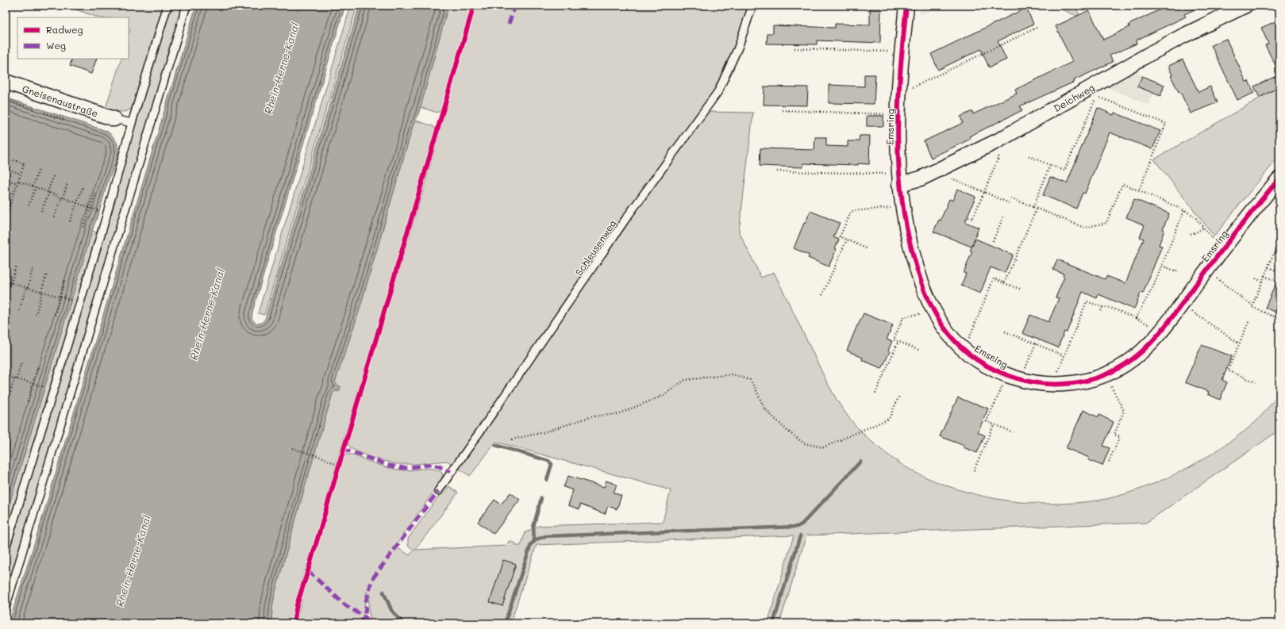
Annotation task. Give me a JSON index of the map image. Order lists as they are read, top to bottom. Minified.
{"streets":{"street":["Deichweg","Gneisenaustraße","Emsring"],"lane":["Schleusenweg"]},"crossings":[["Deichweg","Emsring"]],"water":["Rhein-Herne-Kanal"],"legend":["Radweg","Weg"]}
